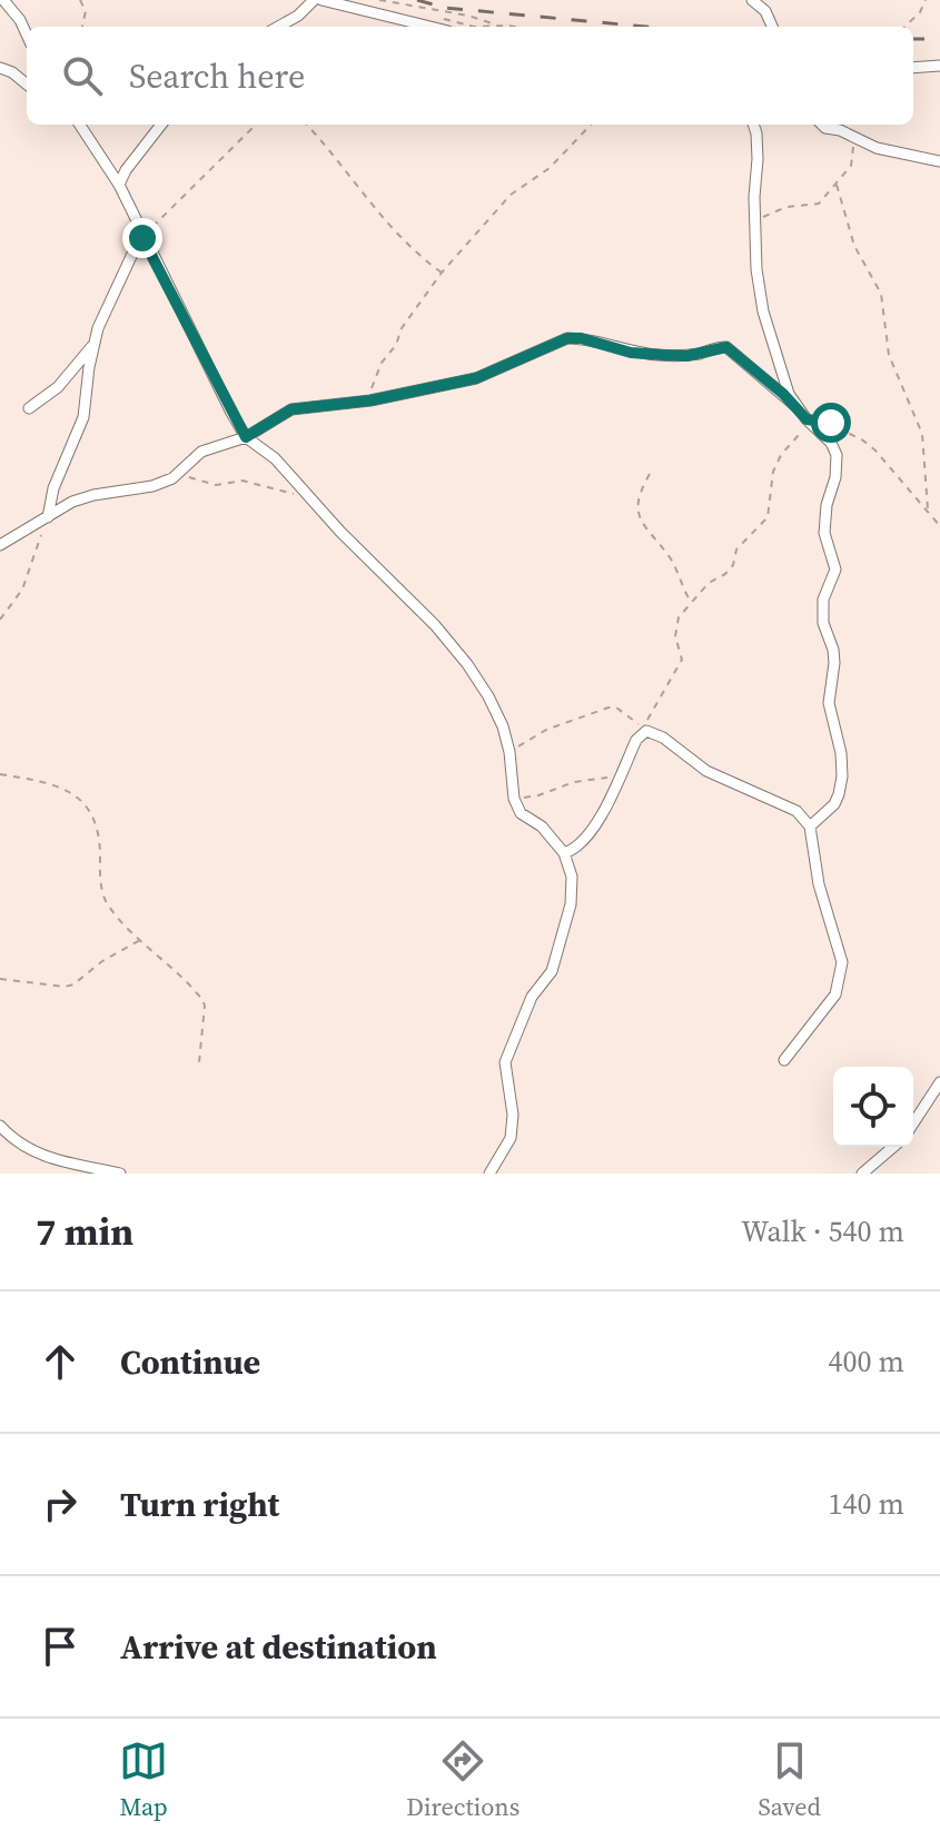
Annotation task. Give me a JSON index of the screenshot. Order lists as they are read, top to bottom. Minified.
{"page":{"search":"Search here","heading":["7 min","Walk · 540 m"],"list":[["Continue","400 m"],["Turn right","140 m"],"Arrive at destination"],"nav":["Map","Directions","Saved"]}}
